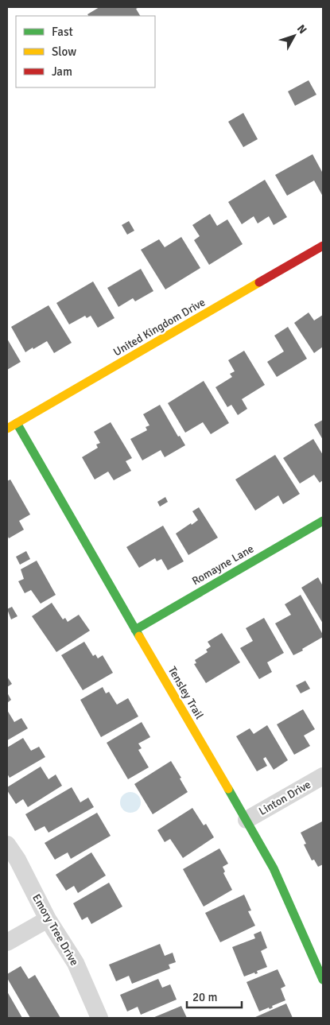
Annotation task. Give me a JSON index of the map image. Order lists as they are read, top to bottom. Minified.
{"streets":{"street":["United Kingdom Drive","Romayne Lane","Tensley Trail","Linton Drive","Emory Tree Drive"]},"crossings":[["United Kingdom Drive","Tensley Trail"],["Romayne Lane","Tensley Trail"],["Tensley Trail","Linton Drive"]],"legend":["Fast","Slow","Jam"],"scale_bar":"20 m","north":"top right"}
